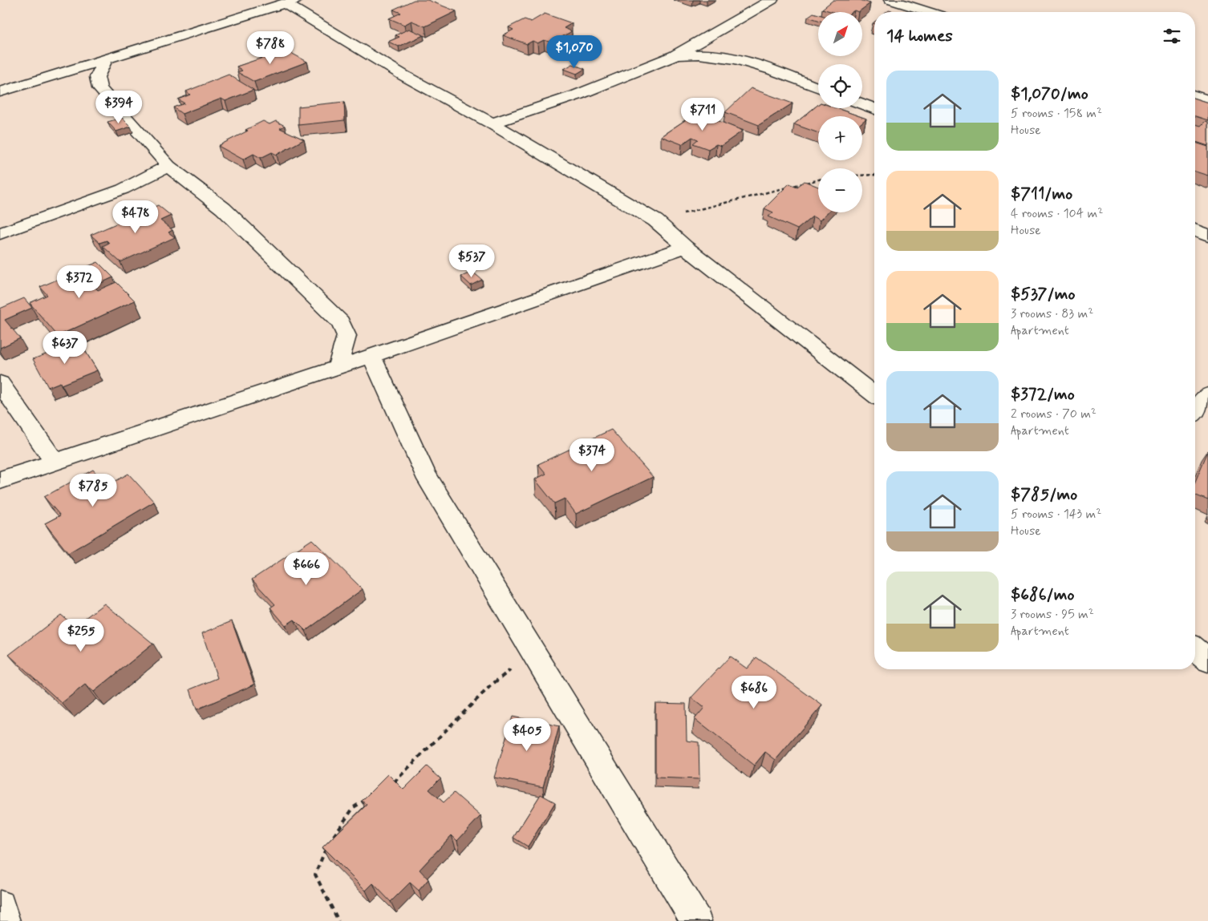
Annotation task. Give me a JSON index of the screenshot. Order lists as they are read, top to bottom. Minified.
{"north":"top right","page":{"map_buttons":["+","−"],"heading":"14 homes","price":["$788","$1,070","$394","$711","$478","$537","$372","$637","$374","$785","$666","$255","$686","$405"],"list":[{"name":"$1,070/mo","note":"5 rooms · 158 m² · House"},{"name":"$711/mo","note":"4 rooms · 104 m² · House"},{"name":"$537/mo","note":"3 rooms · 83 m² · Apartment"},{"name":"$372/mo","note":"2 rooms · 70 m² · Apartment"},{"name":"$785/mo","note":"5 rooms · 143 m² · House"},{"name":"$686/mo","note":"3 rooms · 95 m² · Apartment"}]}}
